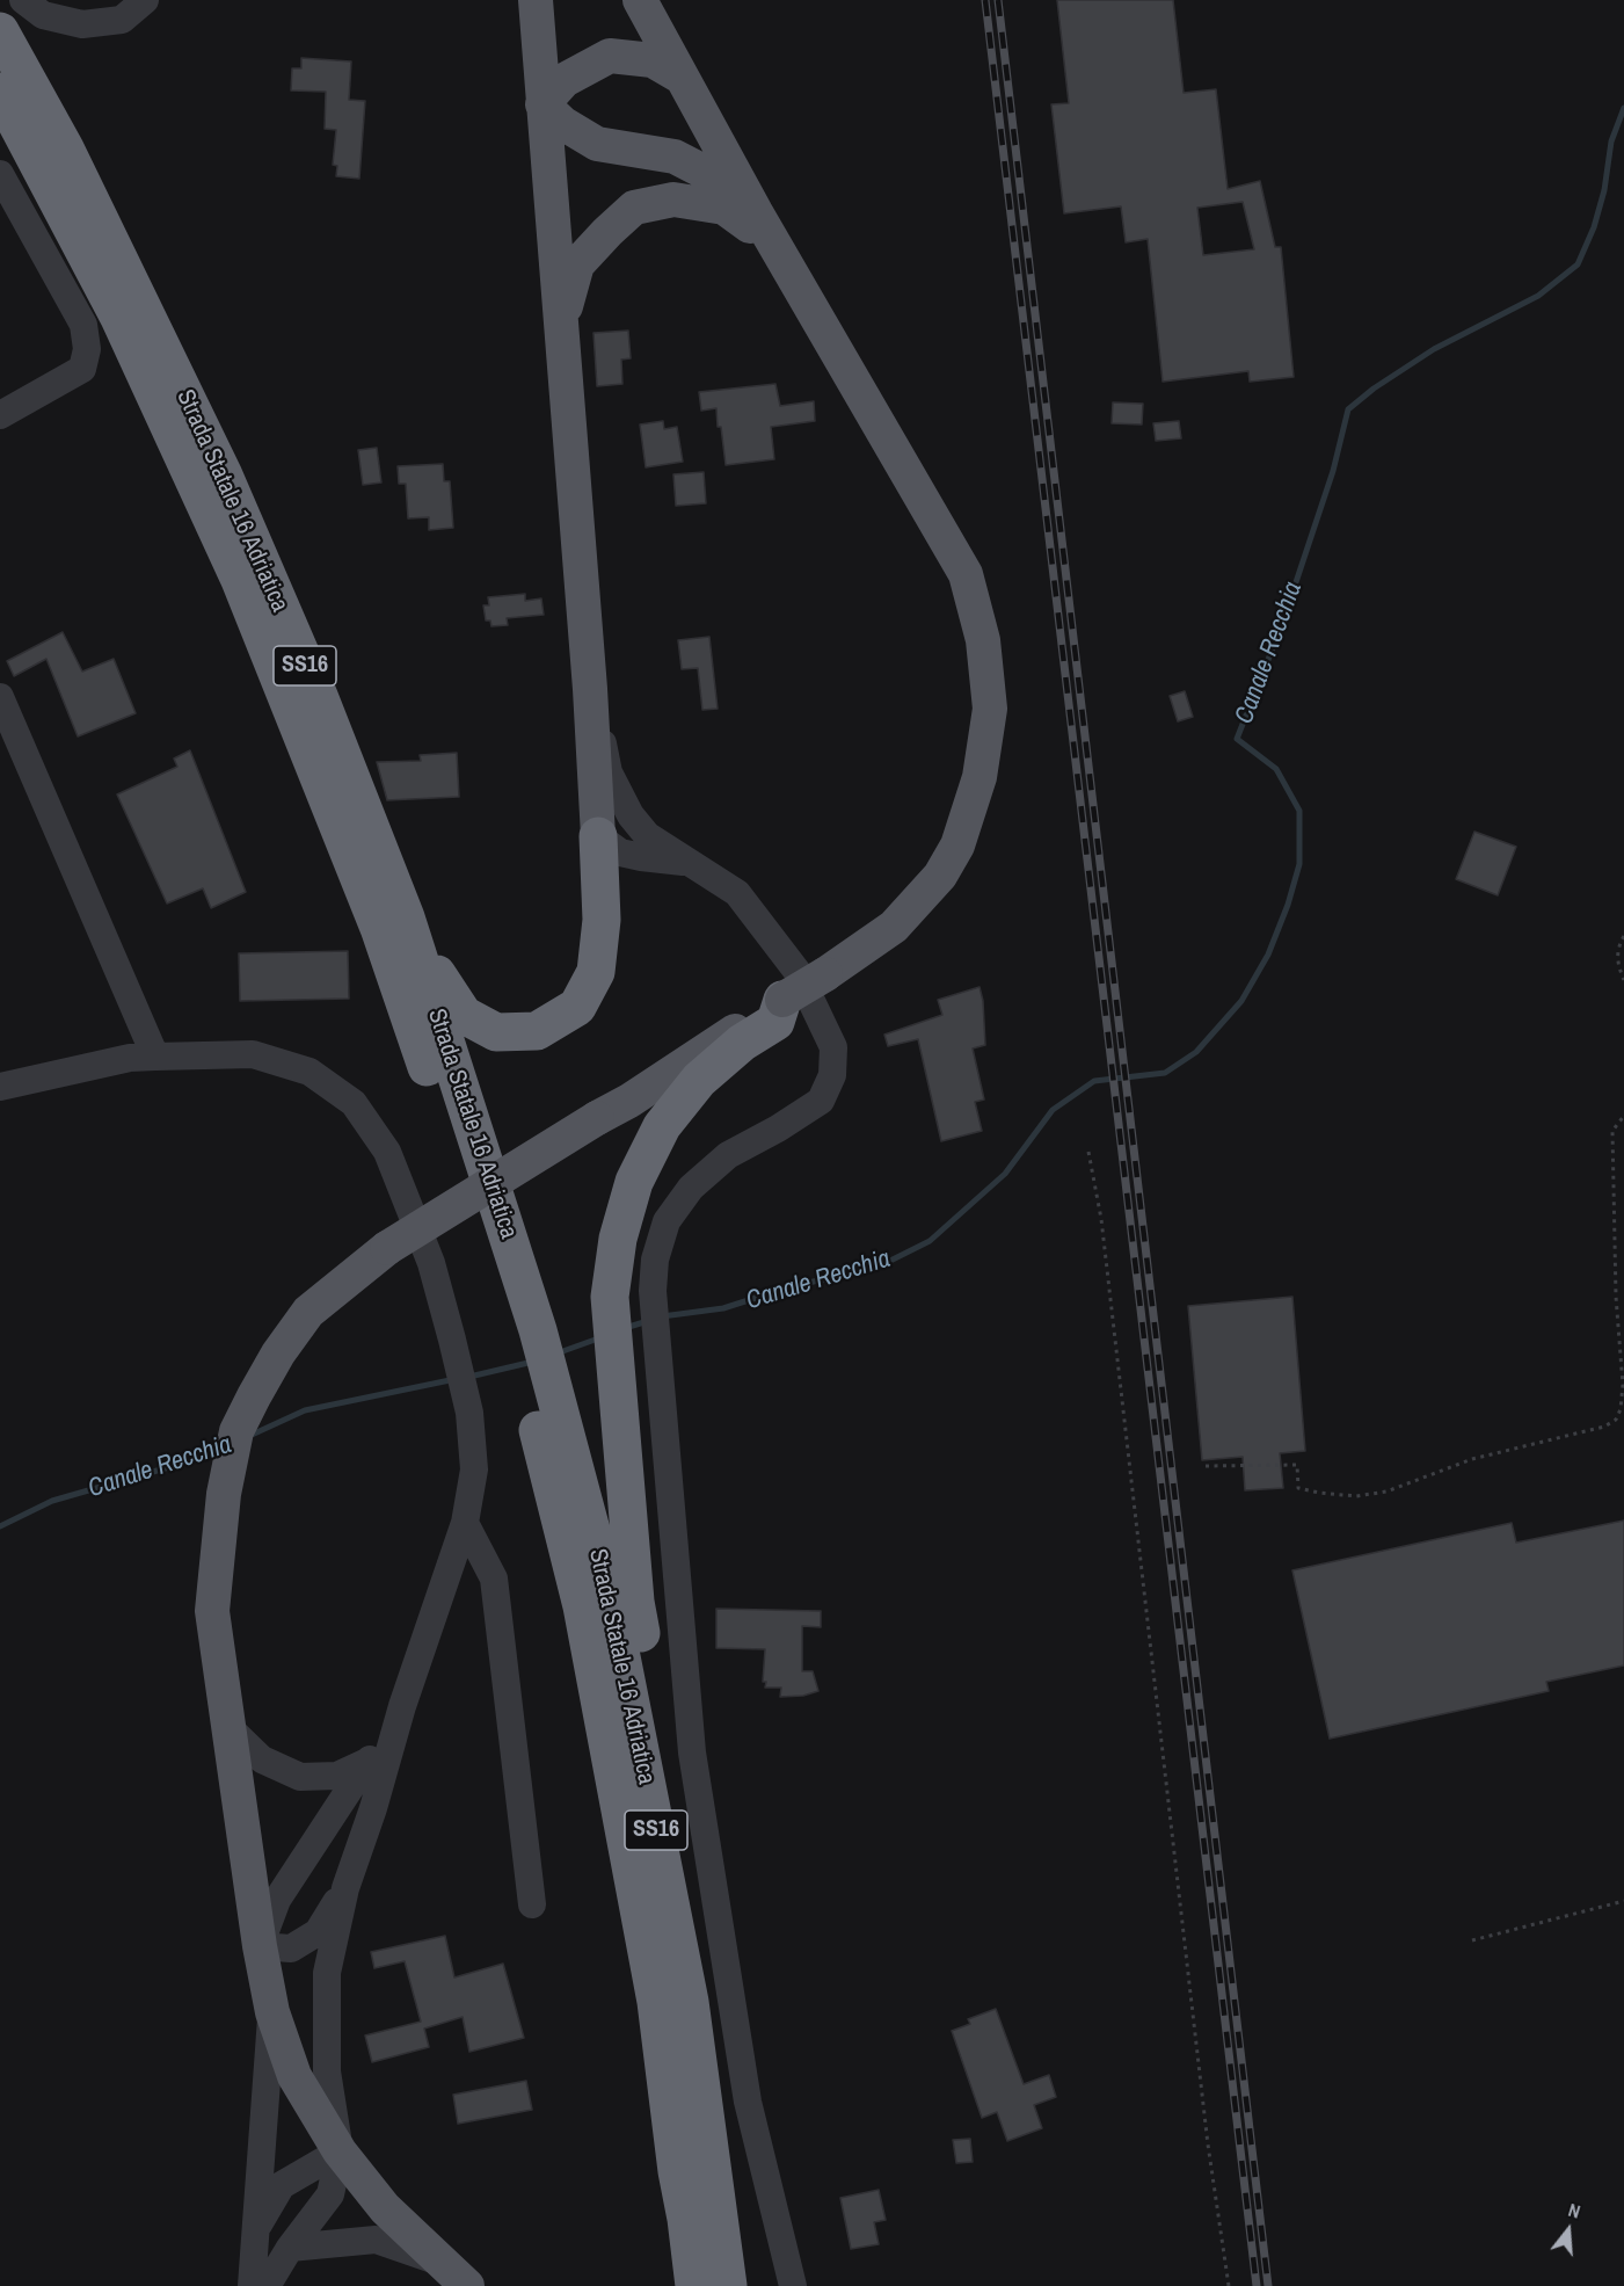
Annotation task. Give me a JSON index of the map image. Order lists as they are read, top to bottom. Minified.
{"streets":{"highway":["Strada Statale 16 Adriatica","SS16"]},"water":["Canale Recchia"],"north":"top"}
